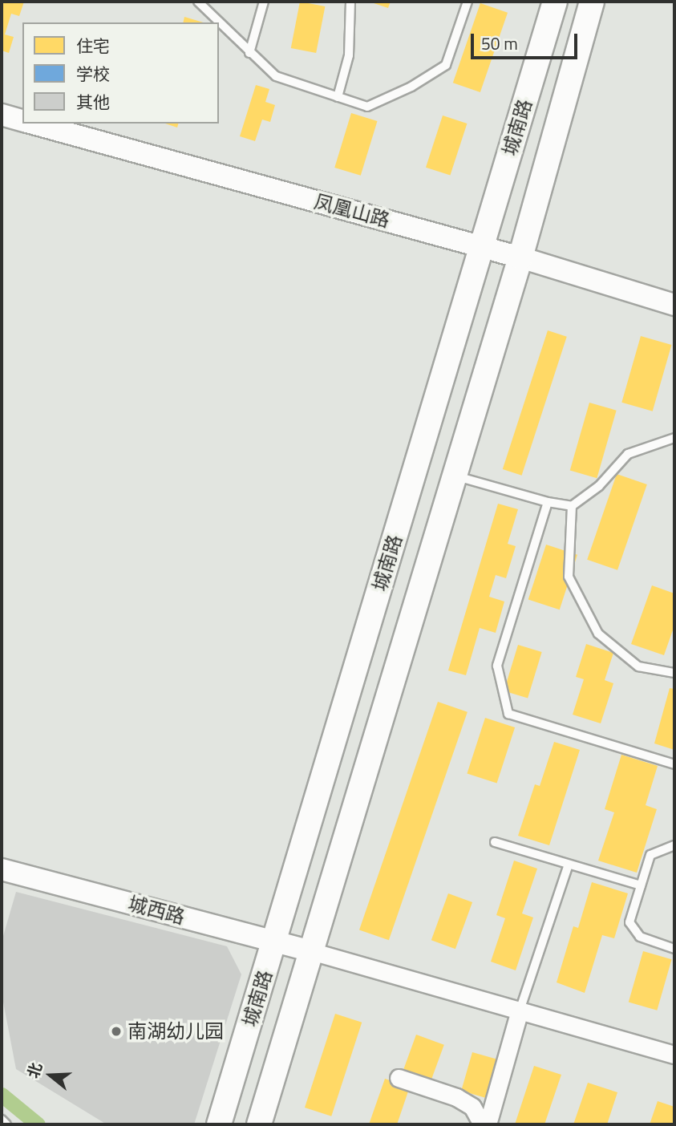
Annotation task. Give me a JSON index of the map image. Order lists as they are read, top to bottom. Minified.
{"streets":{"main road":["城南路"],"street":["凤凰山路","城西路"]},"crossings":[["城南路","凤凰山路"],["城南路","城西路"]],"places":["南湖幼儿园"],"legend":["住宅","学校","其他"],"scale_bar":"50 m","north":"left"}
